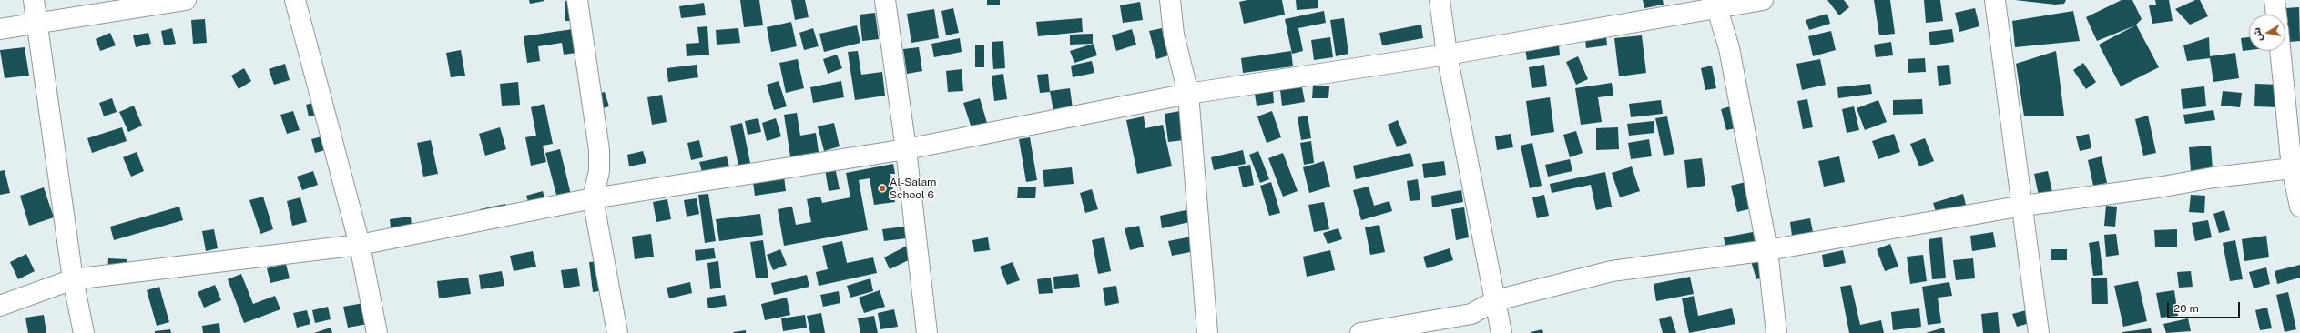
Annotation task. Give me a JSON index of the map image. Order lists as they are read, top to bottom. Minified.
{"places":["Al-Salam School 6"],"scale_bar":"20 m","north":"left"}
